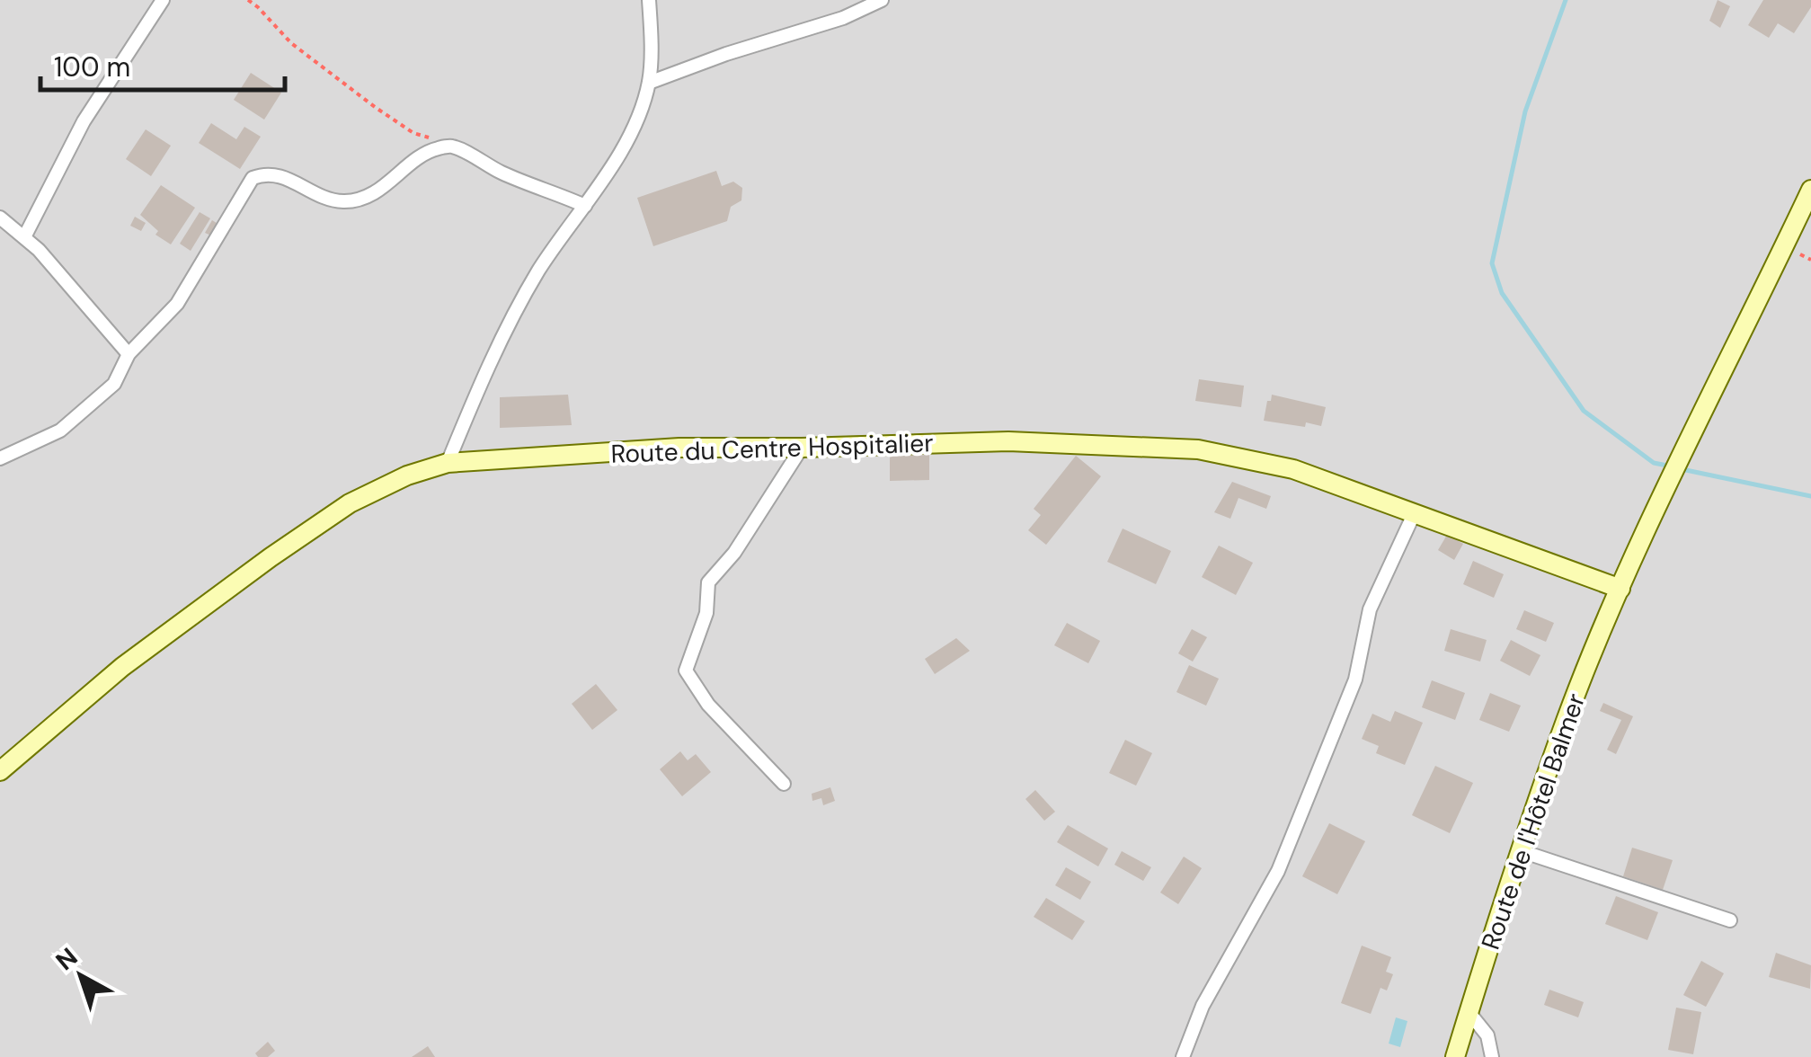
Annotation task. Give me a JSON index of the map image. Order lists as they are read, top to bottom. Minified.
{"streets":{"street":["Route du Centre Hospitalier","Route de l'Hôtel Balmer"]},"crossings":[["Route du Centre Hospitalier","Route de l'Hôtel Balmer"]],"scale_bar":"100 m","north":"top left"}
